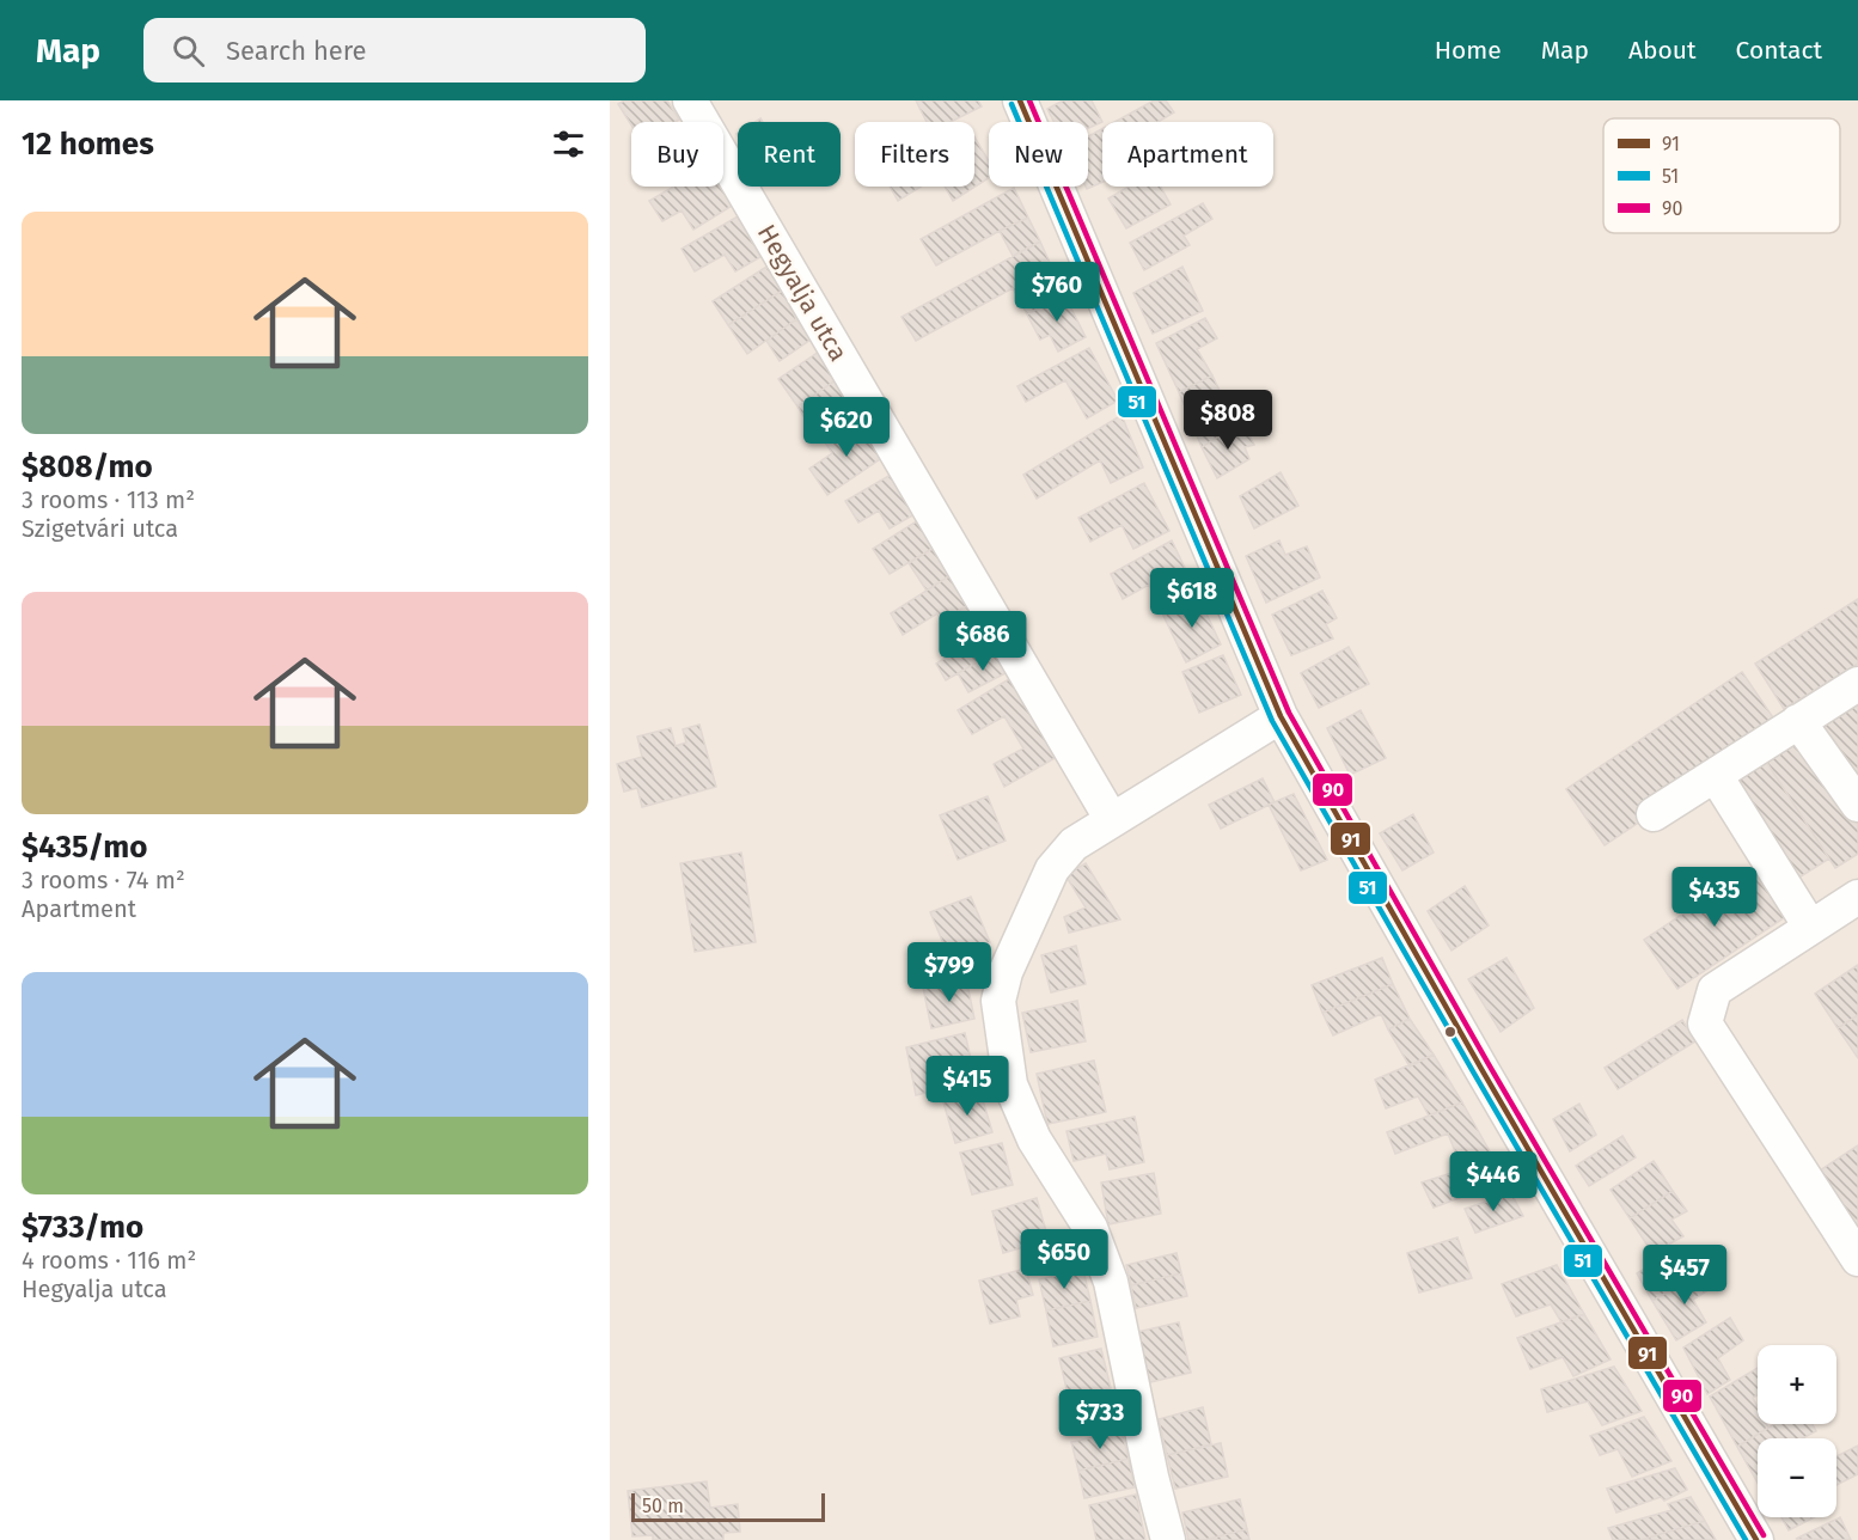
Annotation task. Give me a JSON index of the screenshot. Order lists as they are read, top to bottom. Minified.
{"streets":{"street":["Hegyalja utca"]},"lines":["transit line 91","transit line 90","transit line 51"],"legend":["91","51","90"],"scale_bar":"50 m","page":{"header":"Map","search":"Search here","nav":["Home","Map","About","Contact"],"heading":"12 homes","chip":["Buy","Rent","Filters","New","Apartment"],"list":[{"name":"$808/mo","note":"3 rooms · 113 m² · Szigetvári utca"},{"name":"$435/mo","note":"3 rooms · 74 m² · Apartment"},{"name":"$733/mo","note":"4 rooms · 116 m² · Hegyalja utca"}],"price":["$760","$808","$620","$618","$686","$435","$799","$415","$446","$650","$457","$733"],"map_buttons":["+","−"],"scale":"50 m"}}
